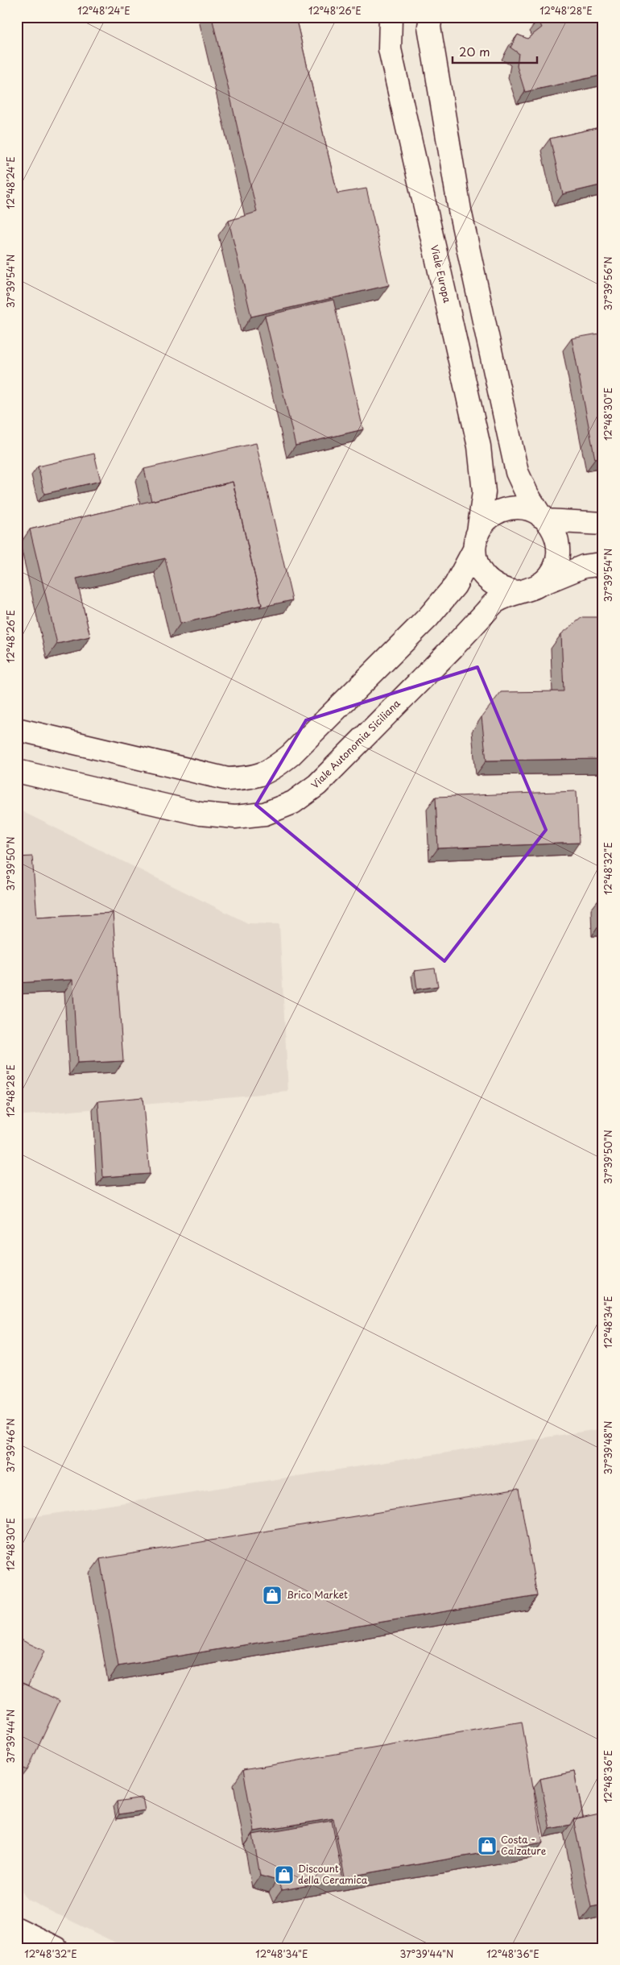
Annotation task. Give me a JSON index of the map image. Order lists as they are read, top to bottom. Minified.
{"streets":{"street":["Viale Europa","Viale Autonomia Siciliana"]},"crossings":[["Viale Europa","Viale Autonomia Siciliana"]],"places":{"shop":["Brico Market","Costa - Calzature","Discount della Ceramica"]},"scale_bar":"20 m","coordinates":["12°48'24\"E","12°48'26\"E","12°48'28\"E","37°39'54\"N","37°39'56\"N","12°48'30\"E","37°39'50\"N","12°48'32\"E","12°48'34\"E","37°39'46\"N","37°39'48\"N","37°39'44\"N","12°48'36\"E"]}
